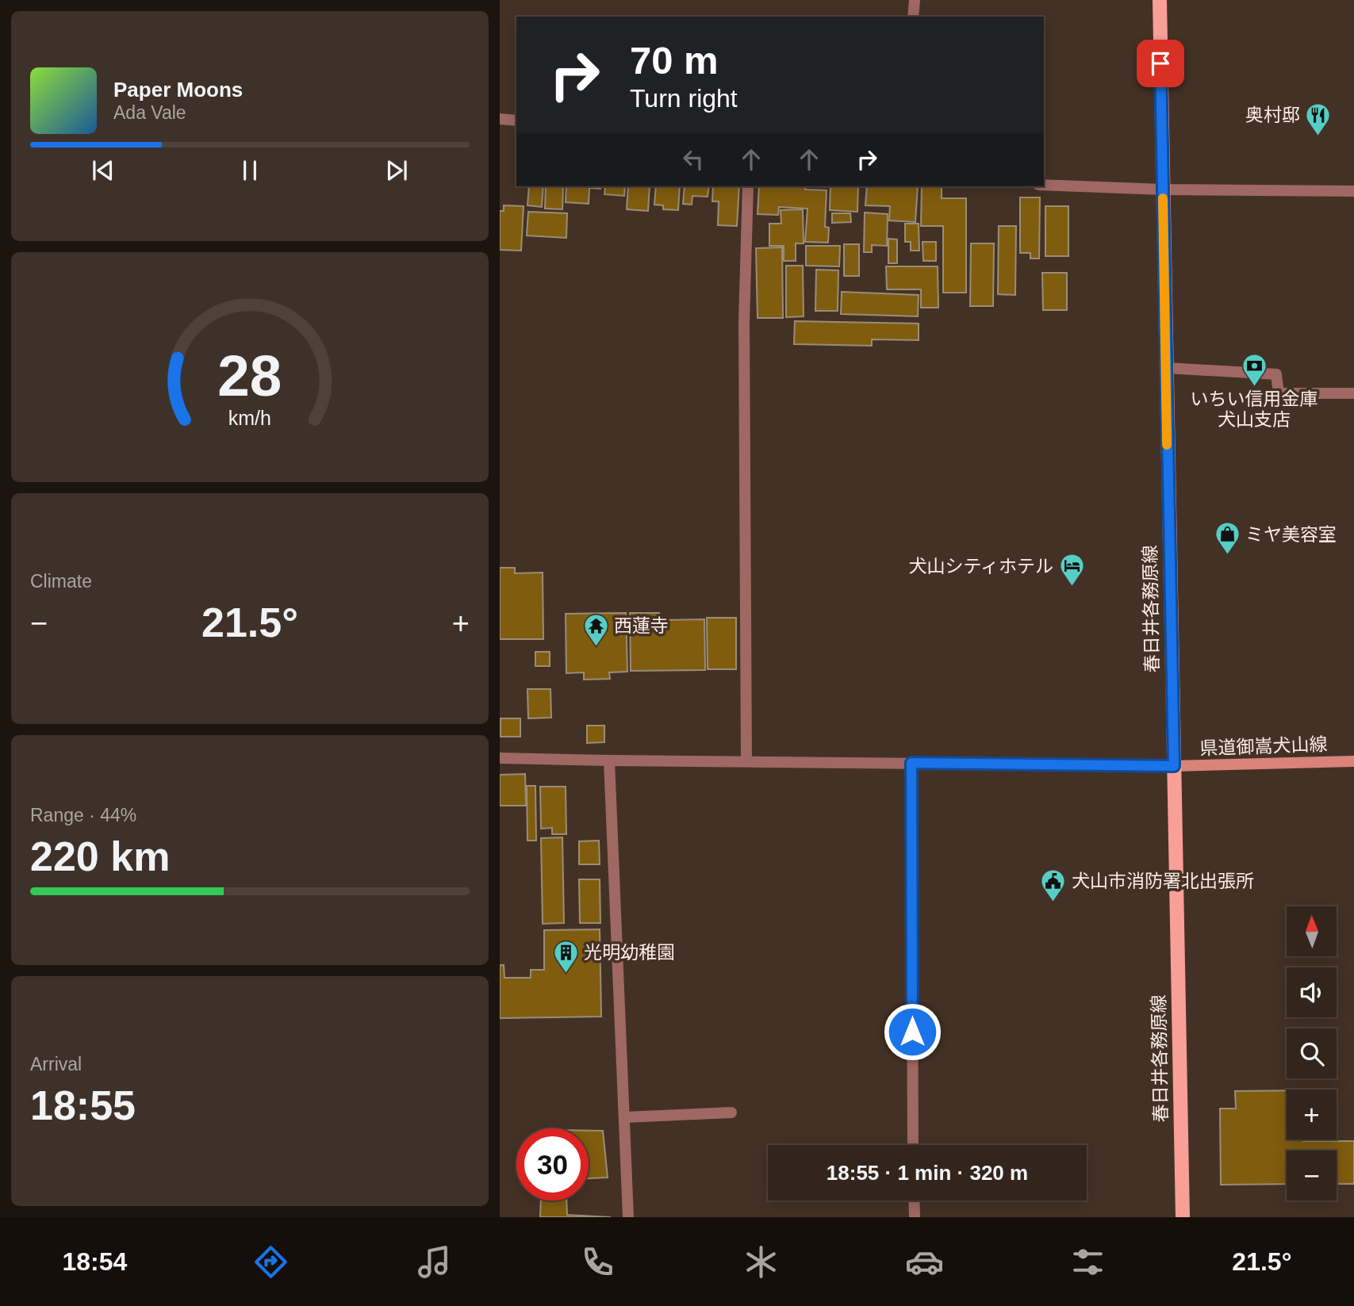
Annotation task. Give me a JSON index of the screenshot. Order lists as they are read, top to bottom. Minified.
{"streets":{"main road":["春日井各務原線","県道御嵩犬山線"]},"crossings":[["春日井各務原線","県道御嵩犬山線"]],"places":{"restaurant":["奥村邸"],"bank":["いちい信用金庫 犬山支店"],"shop":["ミヤ美容室"],"hotel":["犬山シティホテル"],"temple":["西蓮寺"],"public building":["犬山市消防署北出張所"],"building":["光明幼稚園"]},"north":"top","page":{"turn":["70 m","Turn right"],"song":["Paper Moons","Ada Vale"],"tile":["Climate",["Range · 44%","220 km"],["Arrival","18:55"]],"heat":["−","21.5°","+"],"map_buttons":["+","−"],"limit":"30","trip":"18:55 · 1 min · 320 m","tabs":["18:54","21.5°"],"gauge":["28","km/h"]}}
